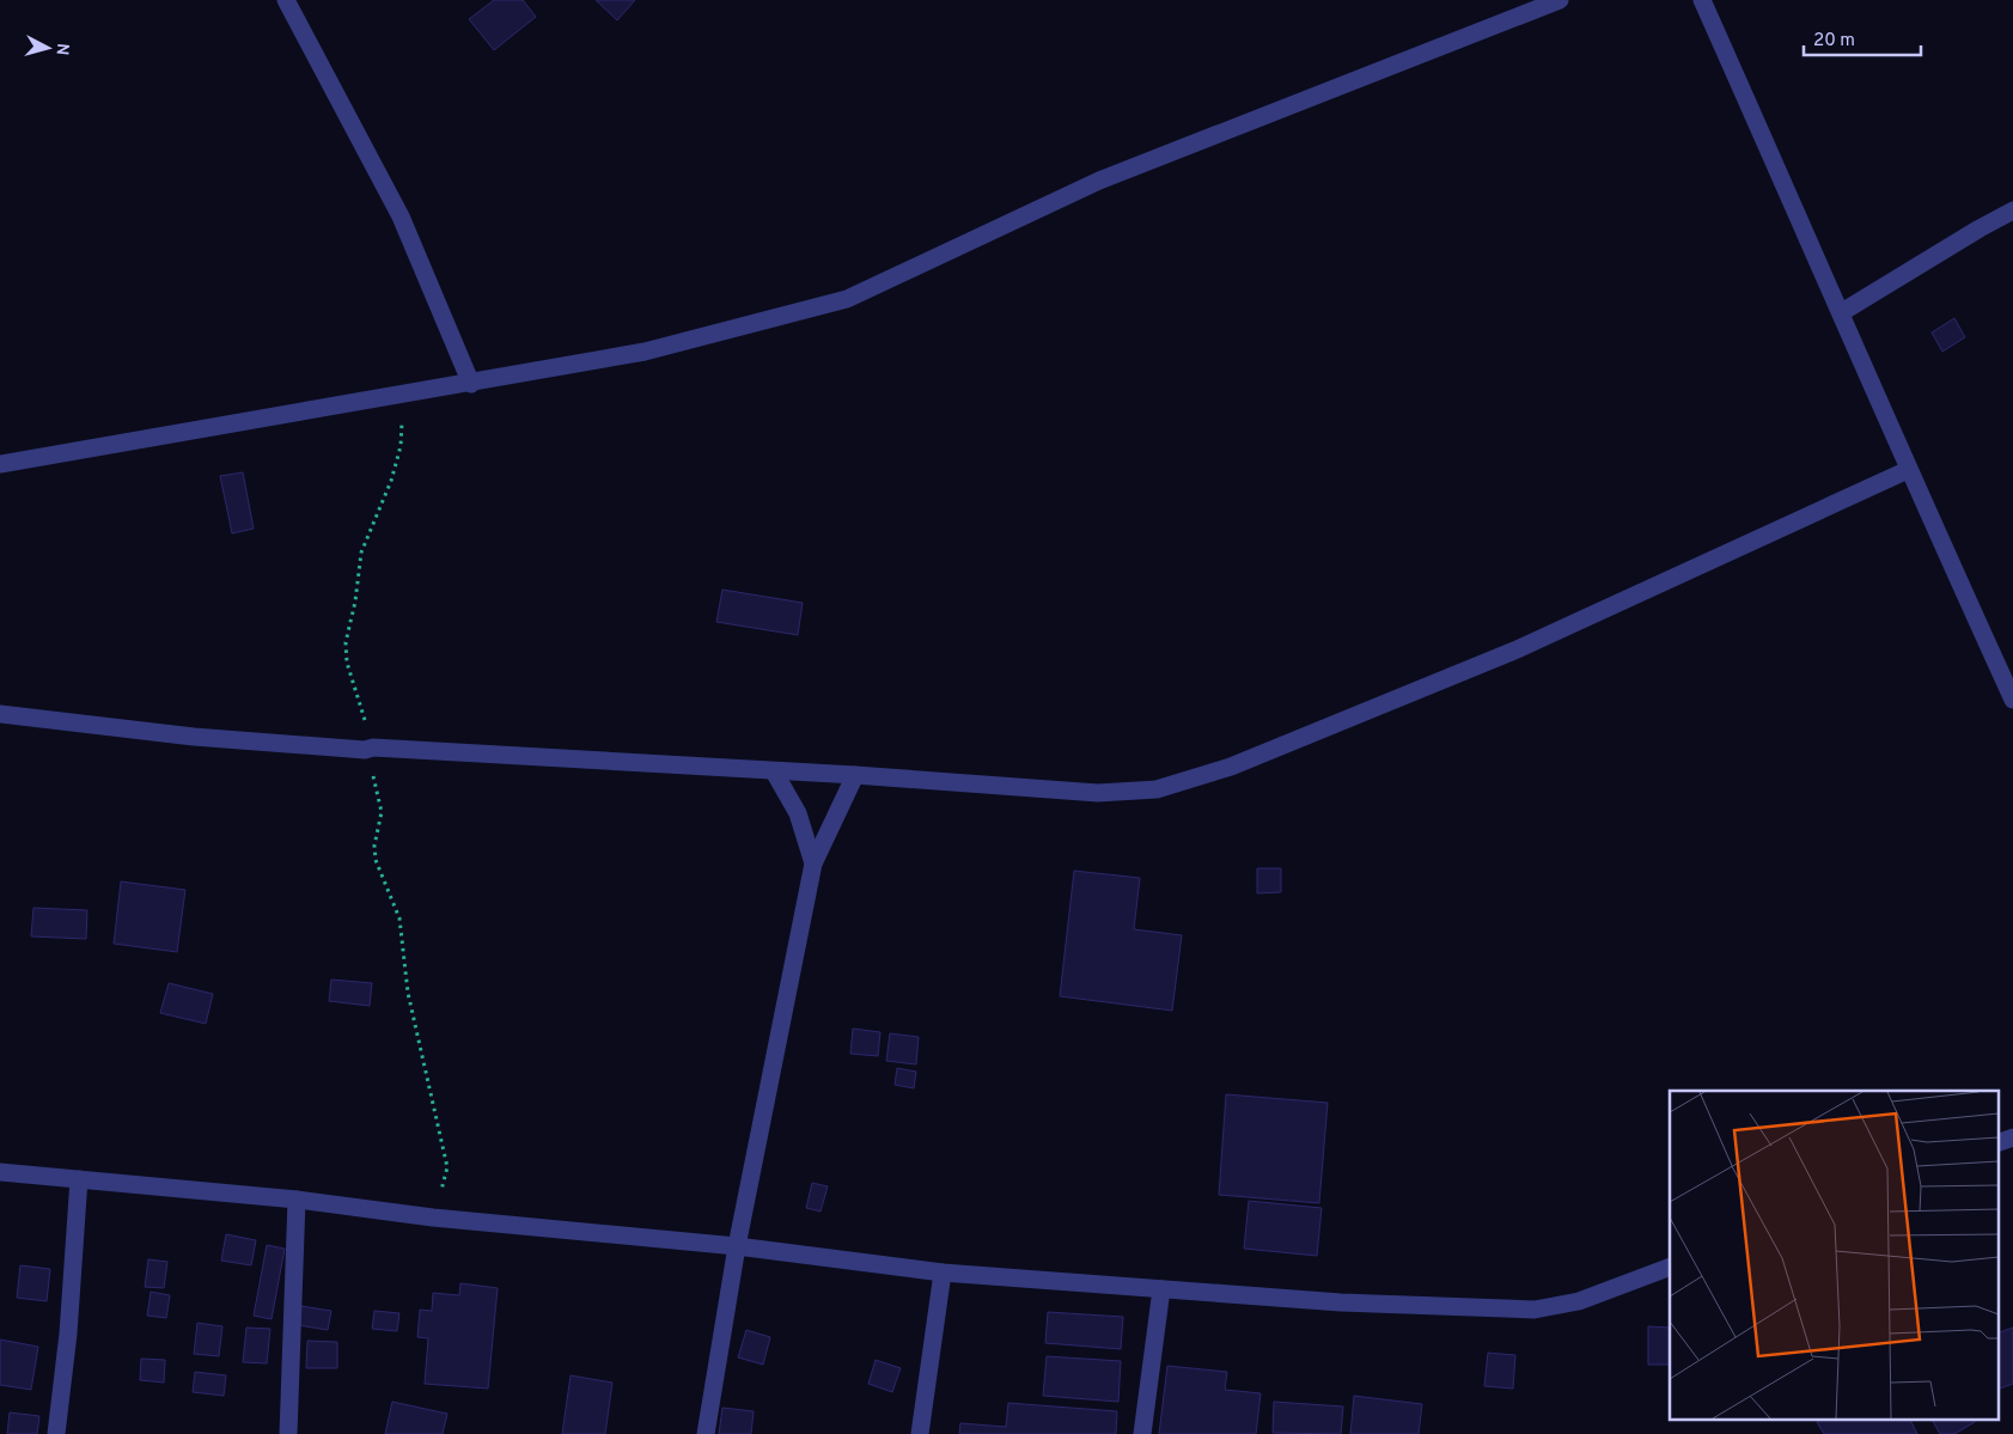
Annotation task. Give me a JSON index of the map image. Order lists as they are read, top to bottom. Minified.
{"scale_bar":"20 m","north":"right"}
